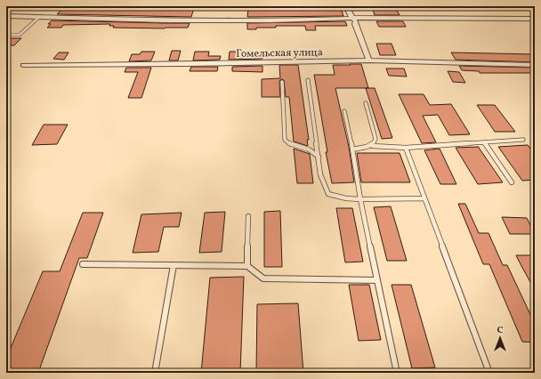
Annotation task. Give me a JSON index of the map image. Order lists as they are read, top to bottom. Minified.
{"streets":{"street":["Гомельская улица"]},"north":"top"}
